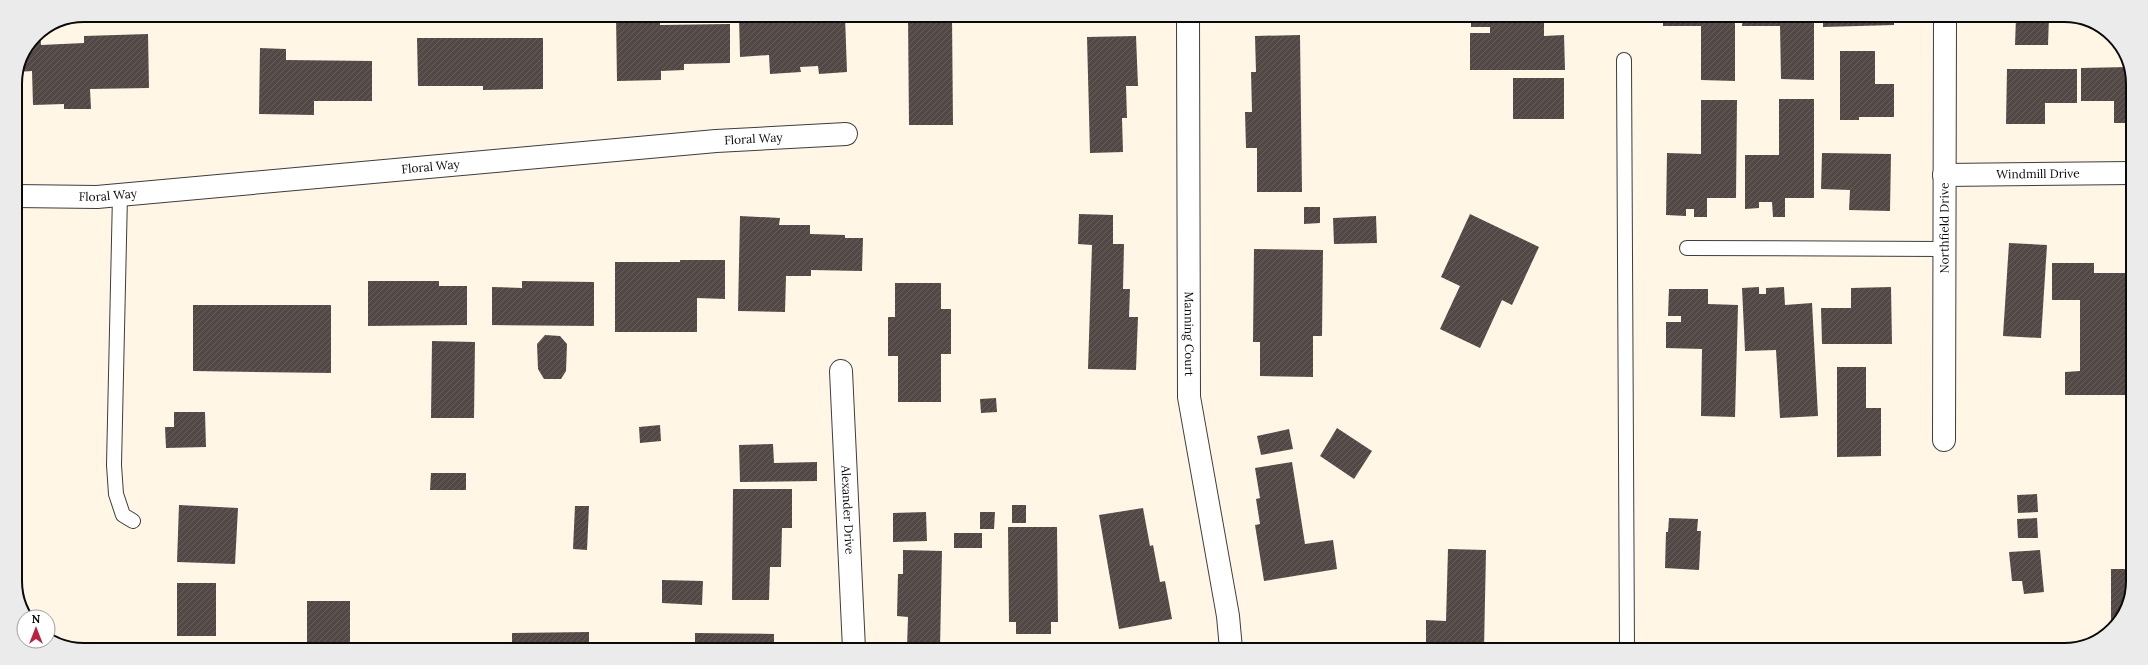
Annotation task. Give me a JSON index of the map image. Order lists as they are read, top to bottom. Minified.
{"streets":{"street":["Floral Way","Windmill Drive","Northfield Drive","Manning Court","Alexander Drive"]},"crossings":[["Windmill Drive","Northfield Drive"]],"north":"top"}
